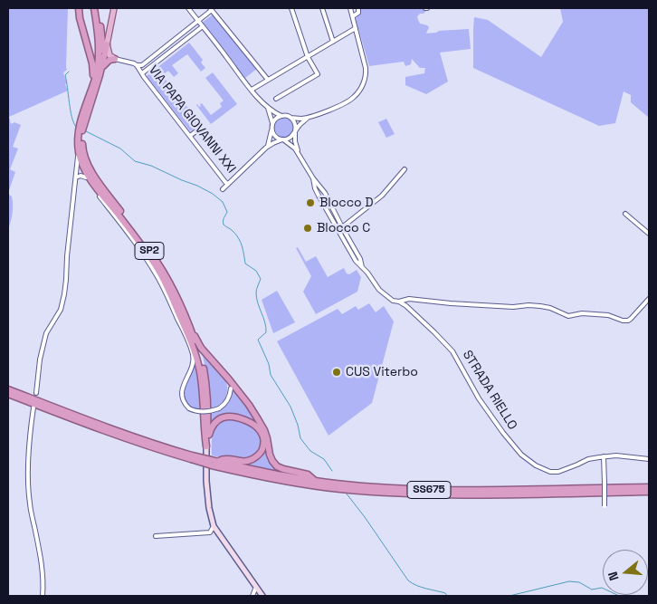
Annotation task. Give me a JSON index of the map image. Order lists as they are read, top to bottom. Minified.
{"streets":{"highway":["SP2","SS675"],"street":["VIA PAPA GIOVANNI XXI","STRADA RIELLO"]},"places":["Blocco D","Blocco C","CUS Viterbo"],"north":"left"}
